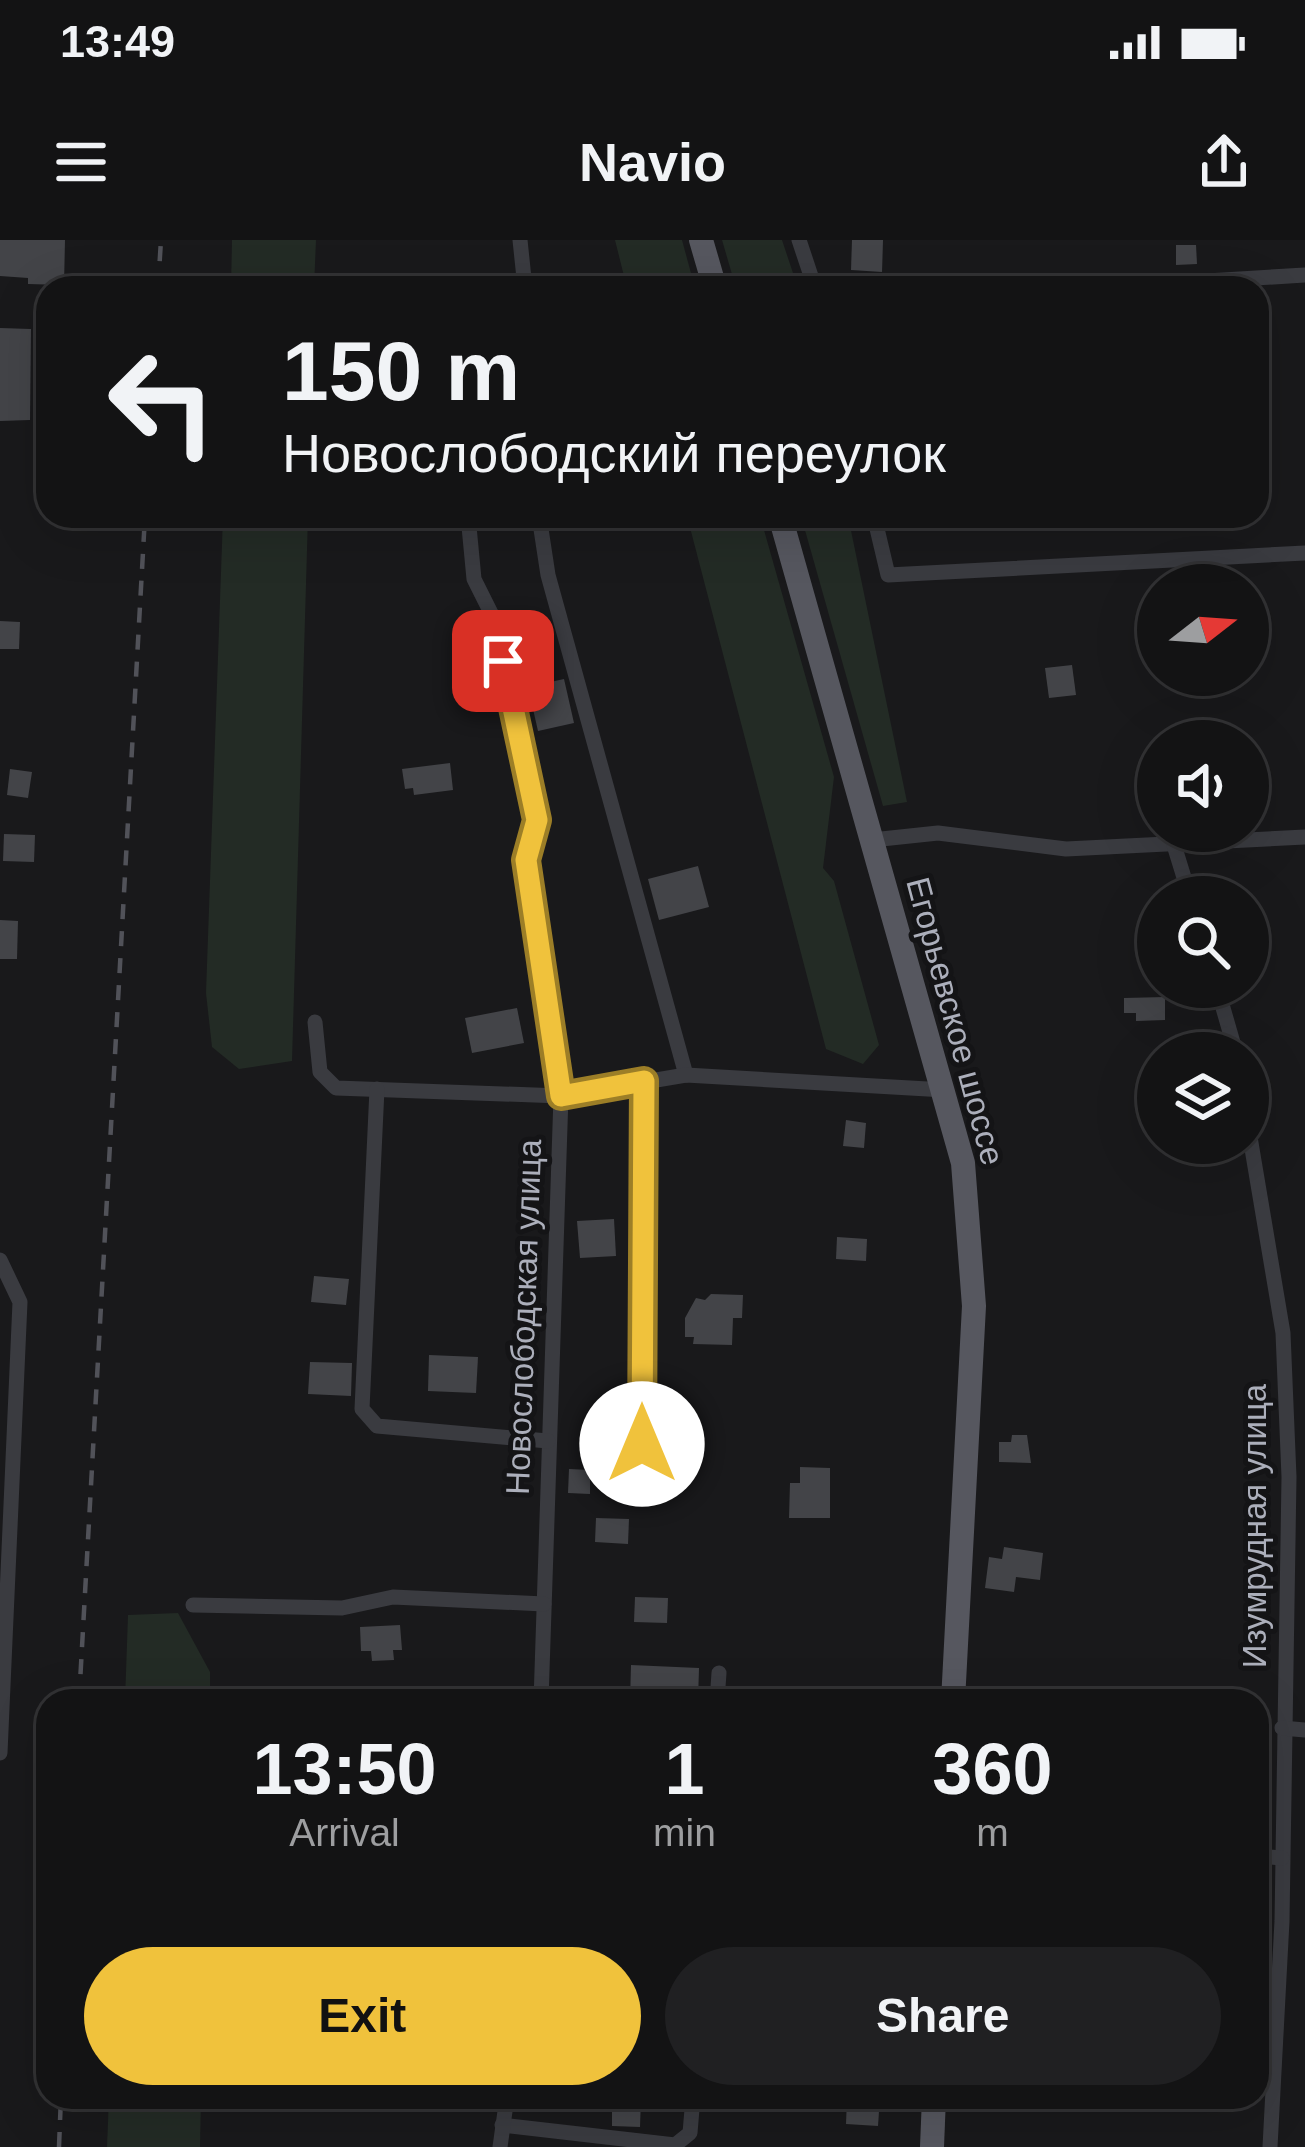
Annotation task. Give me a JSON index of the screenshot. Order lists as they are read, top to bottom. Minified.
{"streets":{"main road":["Егорьевское шоссе"],"street":["Новослободская улица","Изумрудная улица"]},"north":"right","page":{"status":"13:49","header":"Navio","turn":["150 m","Новослободский переулок"],"eta":["13:50","Arrival","1","min","360","m"],"buttons":["Exit","Share"]}}
